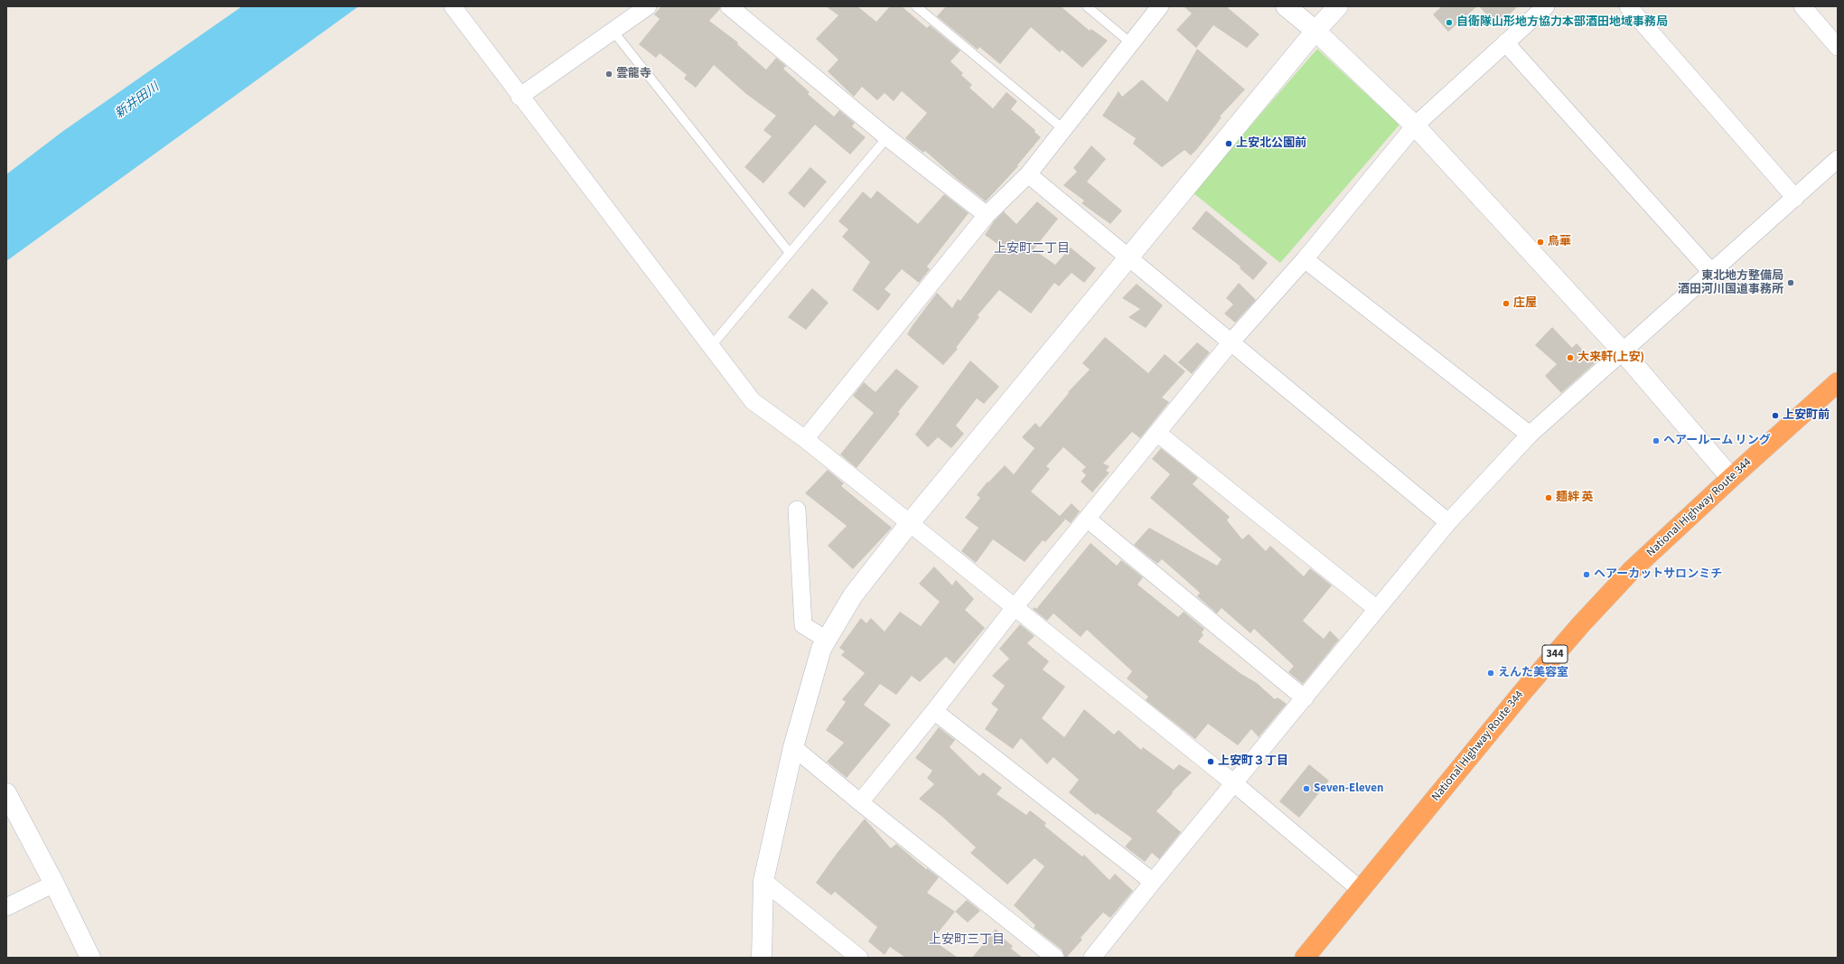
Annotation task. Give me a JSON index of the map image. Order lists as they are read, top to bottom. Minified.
{"streets":{"highway":["National Highway Route 344","344"]},"districts":["上安町二丁目","上安町三丁目"],"water":["新井田川"],"places":["自衛隊山形地方協力本部酒田地域事務局","雲龍寺","上安北公園前","鳥華","東北地方整備局 酒田河川国道事務所","庄屋","大来軒(上安)","上安町前","ヘアールーム リング","麺絆 英","ヘアーカットサロンミチ","えんた美容室","上安町３丁目","Seven-Eleven"]}
